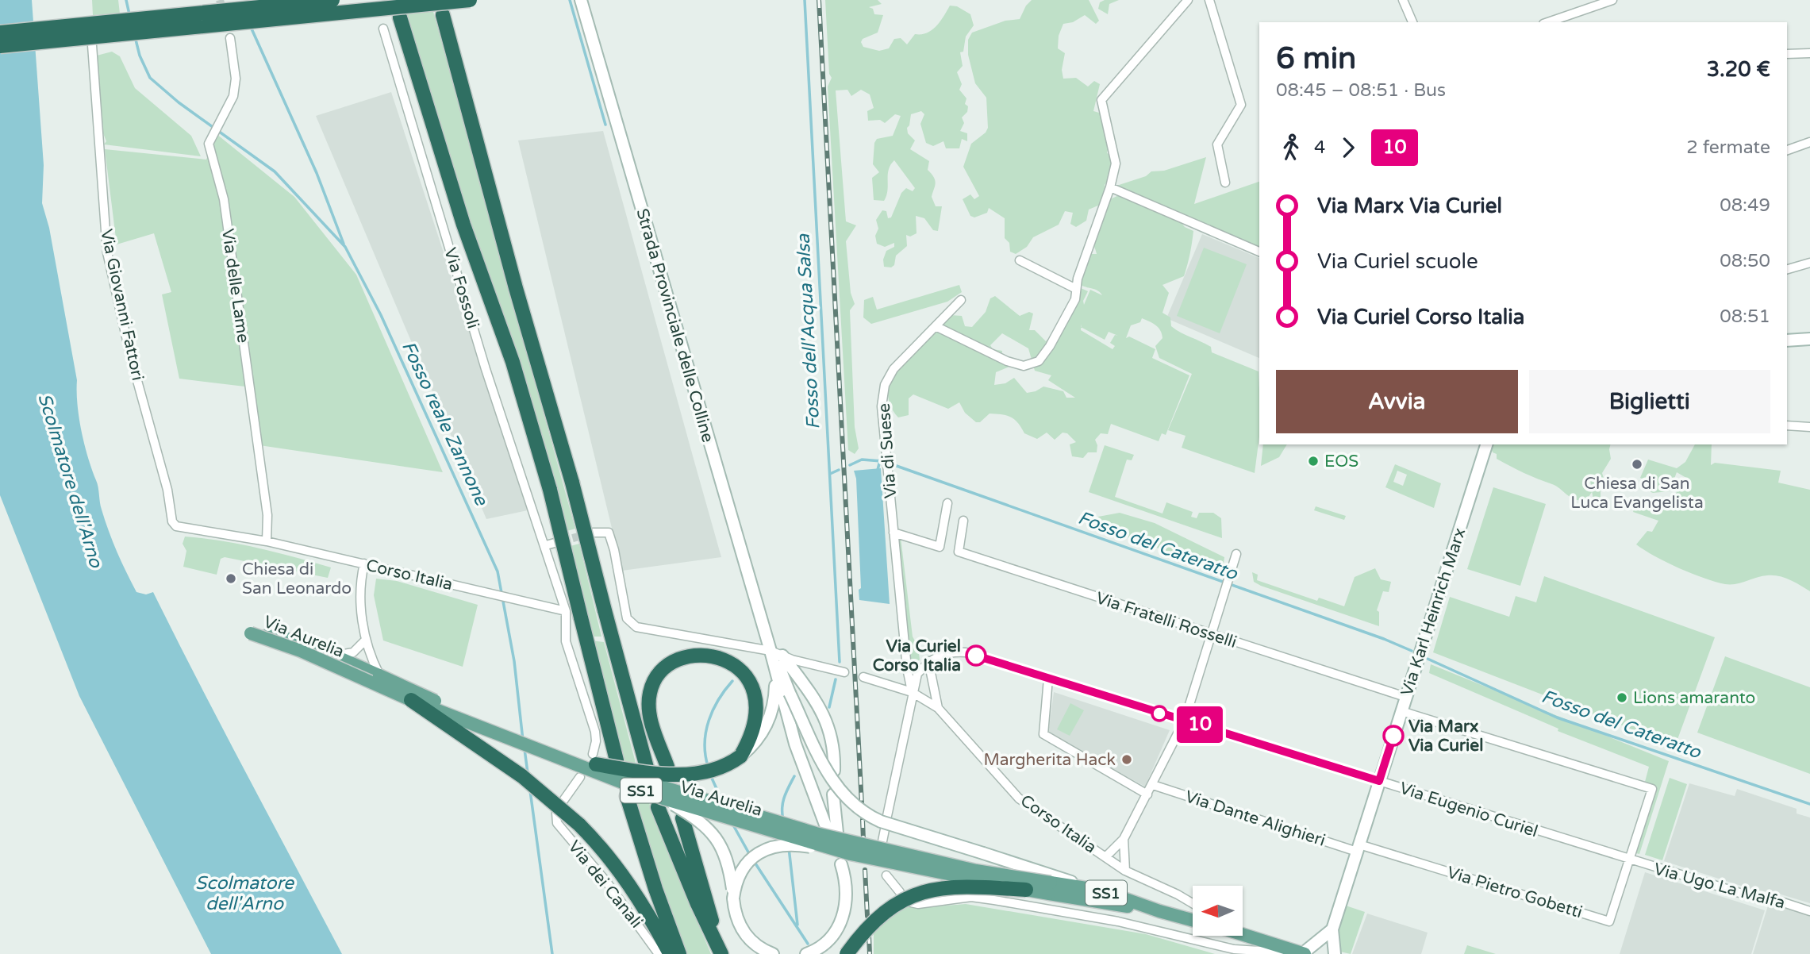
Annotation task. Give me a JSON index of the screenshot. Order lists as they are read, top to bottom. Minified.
{"streets":{"main road":["Strada Provinciale delle Colline","Via Karl Heinrich Marx","Via Aurelia","SS1"],"street":["Via delle Lame","Via Fossoli","Via Giovanni Fattori","Via di Suese","Corso Italia","Via Fratelli Rosselli","Via Eugenio Curiel","Via Dante Alighieri","Via dei Canali","Via Ugo La Malfa","Via Pietro Gobetti"]},"crossings":[["Via delle Lame","Corso Italia"],["Via Giovanni Fattori","Corso Italia"],["Via di Suese","Corso Italia"],["Via Karl Heinrich Marx","Via Fratelli Rosselli"],["Via Karl Heinrich Marx","Via Eugenio Curiel"],["Via Karl Heinrich Marx","Via Dante Alighieri"],["Via Karl Heinrich Marx","Via Pietro Gobetti"],["Via Eugenio Curiel","Via Ugo La Malfa"],["Via Eugenio Curiel","Via Pietro Gobetti"],["Via Dante Alighieri","Via Pietro Gobetti"],["Via Ugo La Malfa","Via Pietro Gobetti"]],"water":["Fosso dell'Acqua Salsa","Fosso reale Zannone","Scolmatore dell'Arno","Fosso del Cateratto"],"places":["EOS","Chiesa di San Luca Evangelista","Chiesa di San Leonardo","Via Curiel Corso Italia","Lions amaranto","Via Marx Via Curiel","Margherita Hack"],"lines":["bus line 10"],"north":"left","page":{"on_map":"10","heading":["6 min","08:45 – 08:51 · Bus","3.20 €"],"legs":["4","10","2 fermate"],"list":[{"name":"Via Marx Via Curiel","value":"08:49"},{"name":"Via Curiel scuole","value":"08:50"},{"name":"Via Curiel Corso Italia","value":"08:51"}],"buttons":["Avvia","Biglietti"]}}
